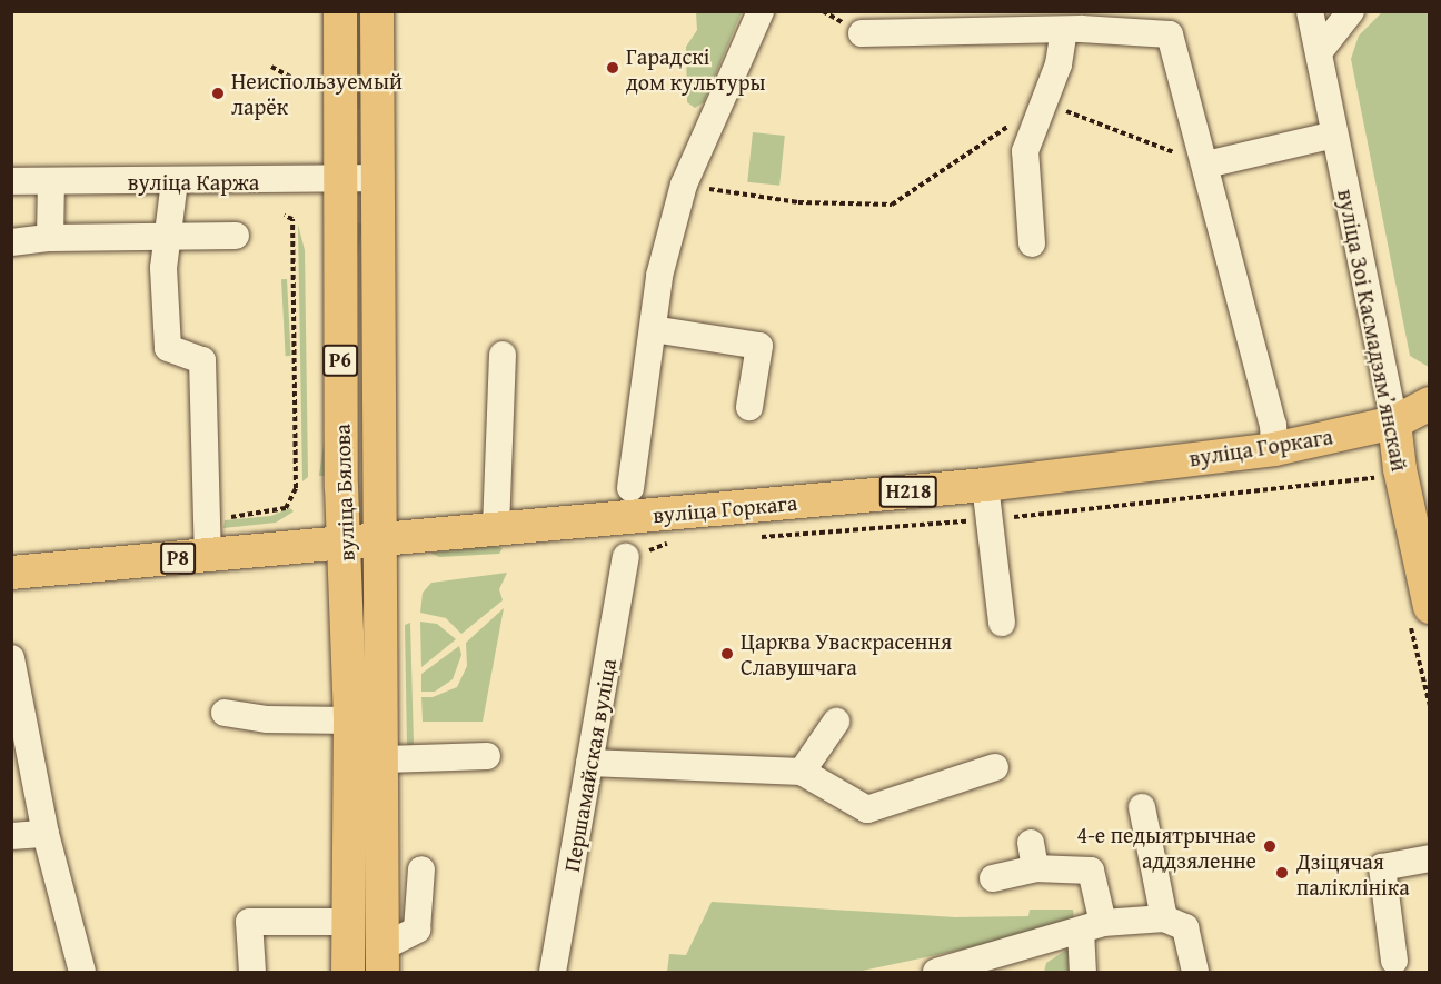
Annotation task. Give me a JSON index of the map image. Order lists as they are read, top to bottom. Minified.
{"streets":{"main road":["вуліца Зоі Касмадзямʼянскай","Р6","вуліца Горкага","Н218","вуліца Бялова","Р8"],"street":["вуліца Каржа","Першамайская вуліца"]},"crossings":[["вуліца Каржа","вуліца Бялова"],["вуліца Зоі Касмадзямʼянскай","вуліца Горкага"],["вуліца Горкага","вуліца Бялова"]],"places":["Гарадскі дом культуры","Неиспользуемый ларёк","Царква Уваскрасення Славушчага","4-е педыятрычнае аддзяленне","Дзіцячая паліклініка"]}
